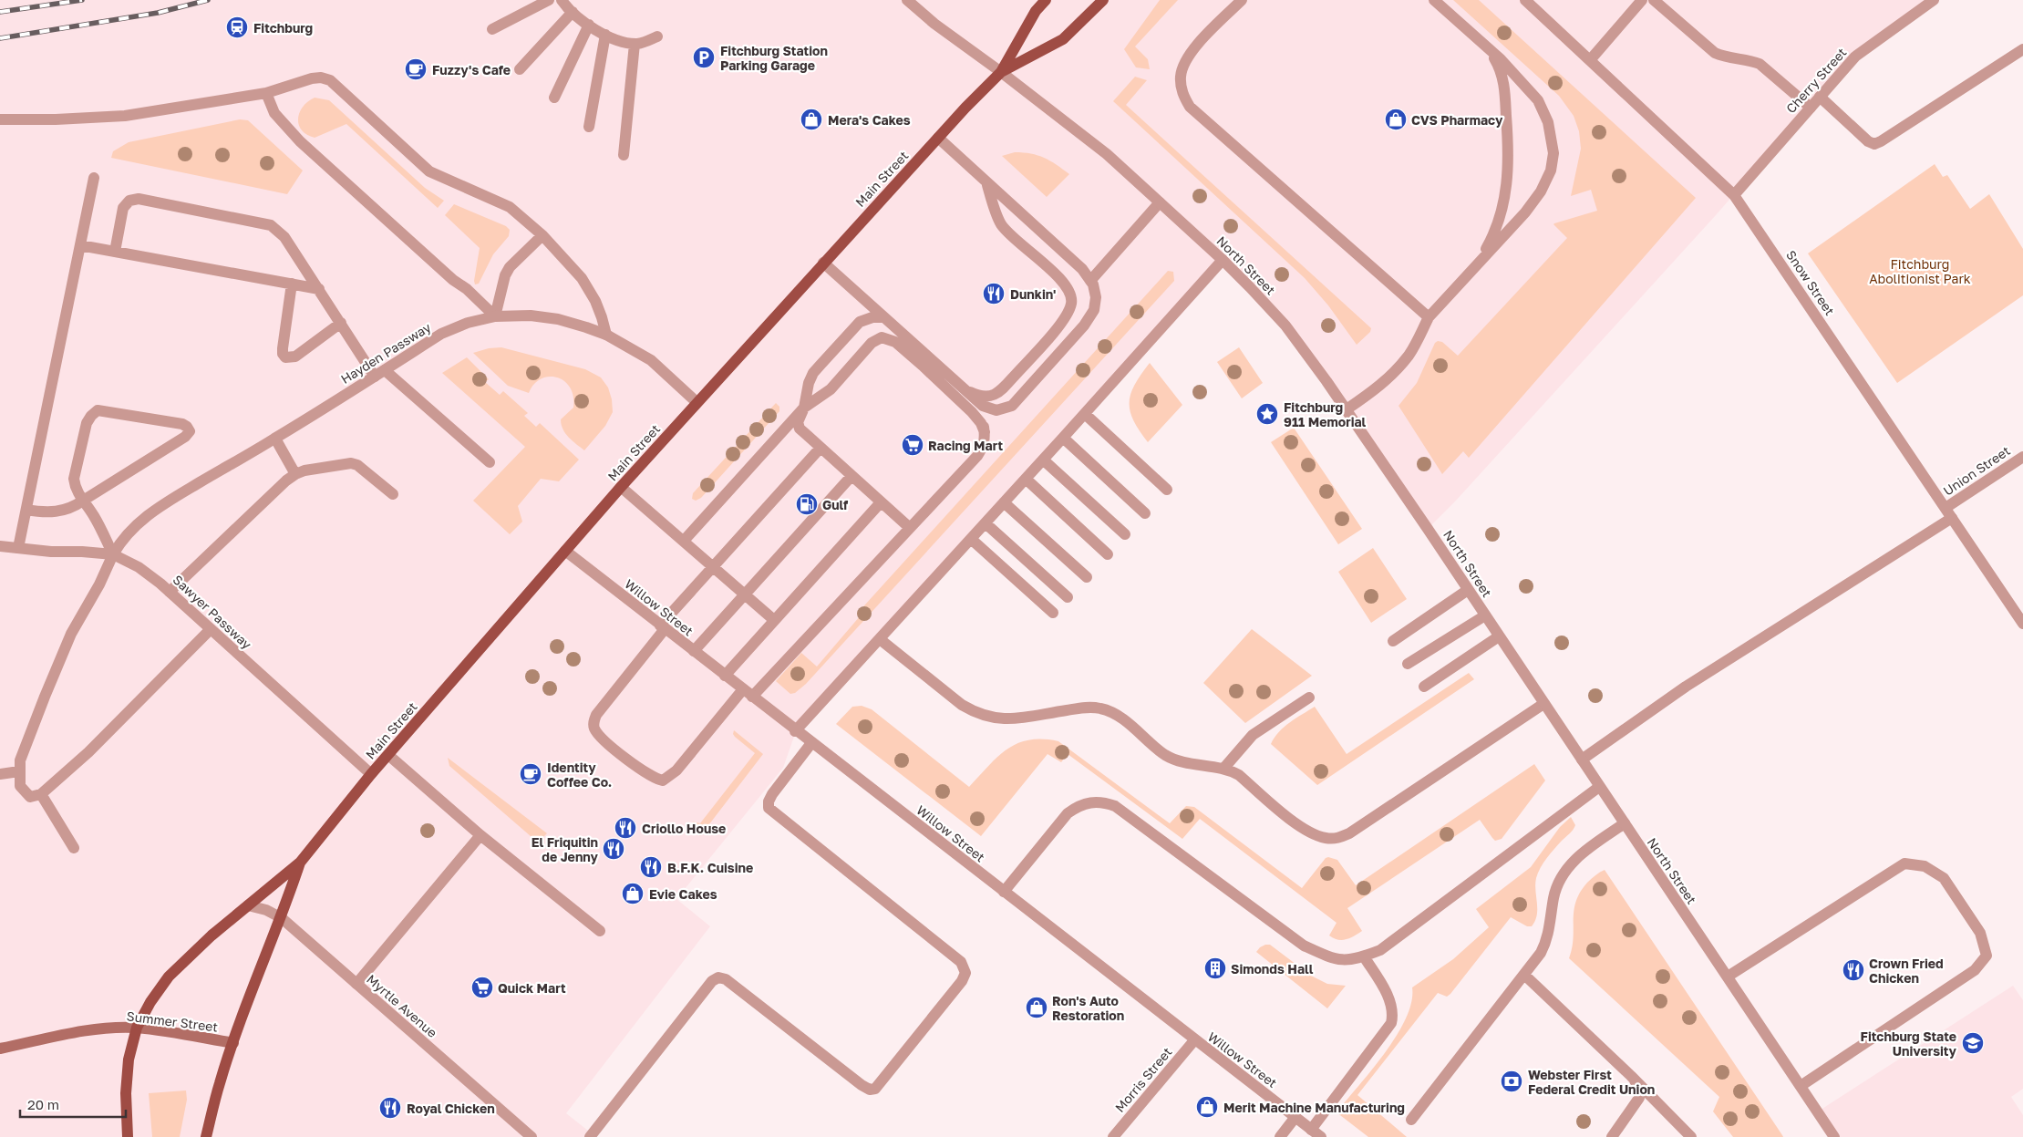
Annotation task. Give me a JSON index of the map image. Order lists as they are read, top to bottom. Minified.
{"streets":{"main road":["Main Street","Summer Street"],"street":["Cherry Street","North Street","Snow Street","Hayden Passway","Union Street","Willow Street","Sawyer Passway","Myrtle Avenue","Morris Street"]},"crossings":[["Cherry Street","Snow Street"],["Main Street","North Street"],["Main Street","Hayden Passway"],["Main Street","Willow Street"],["Main Street","Sawyer Passway"],["Main Street","Myrtle Avenue"],["Main Street","Summer Street"],["North Street","Union Street"],["Snow Street","Union Street"],["Hayden Passway","Sawyer Passway"],["Willow Street","Morris Street"]],"parks":["Fitchburg Abolitionist Park"],"places":{"station":["Fitchburg"],"parking":["Fitchburg Station Parking Garage"],"cafe":["Fuzzy's Cafe","Identity Coffee Co."],"shop":["Mera's Cakes","CVS Pharmacy","Evie Cakes","Ron's Auto Restoration","Merit Machine Manufacturing"],"restaurant":["Dunkin'","Criollo House","El Friquitin de Jenny","B.F.K. Cuisine","Crown Fried Chicken","Royal Chicken"],"place":["Fitchburg 911 Memorial"],"supermarket":["Racing Mart","Quick Mart"],"fuel station":["Gulf"],"building":["Simonds Hall"],"school or university":["Fitchburg State University"],"bank":["Webster First Federal Credit Union"]},"scale_bar":"20 m"}
